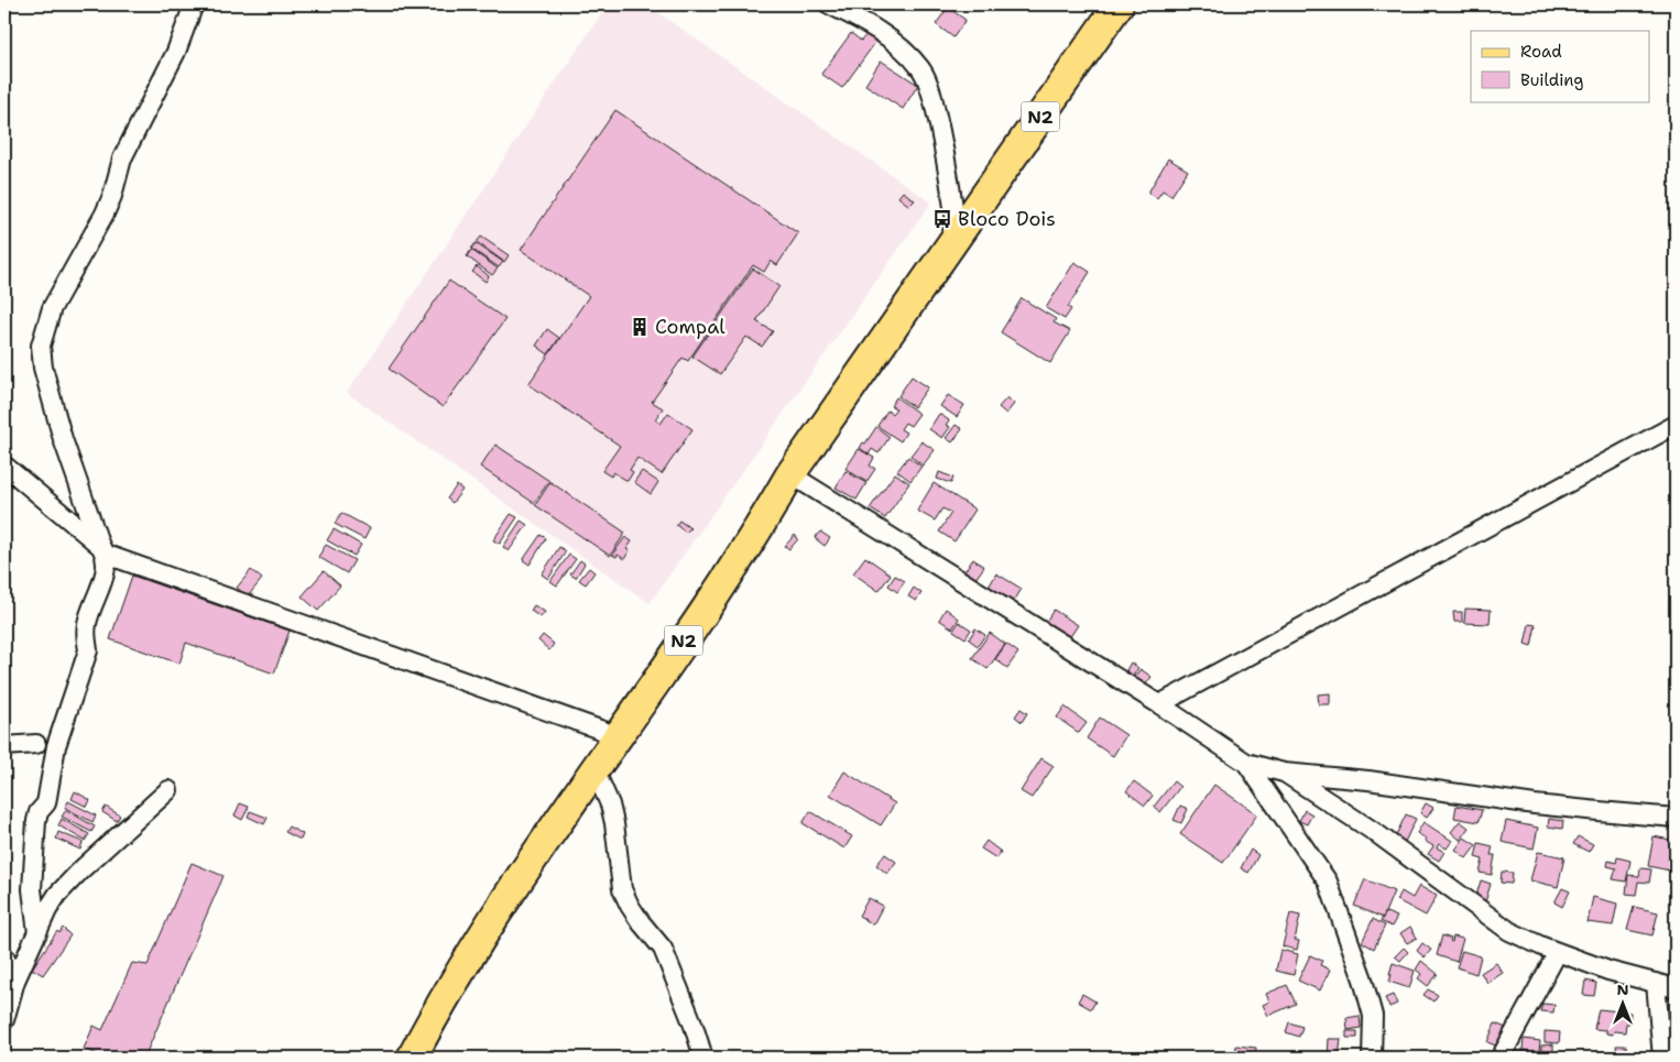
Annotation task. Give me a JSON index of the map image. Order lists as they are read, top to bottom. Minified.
{"streets":{"main road":["N2"]},"places":{"bus stop":["Bloco Dois"],"building":["Compal"]},"legend":["Road","Building"],"north":"top"}
